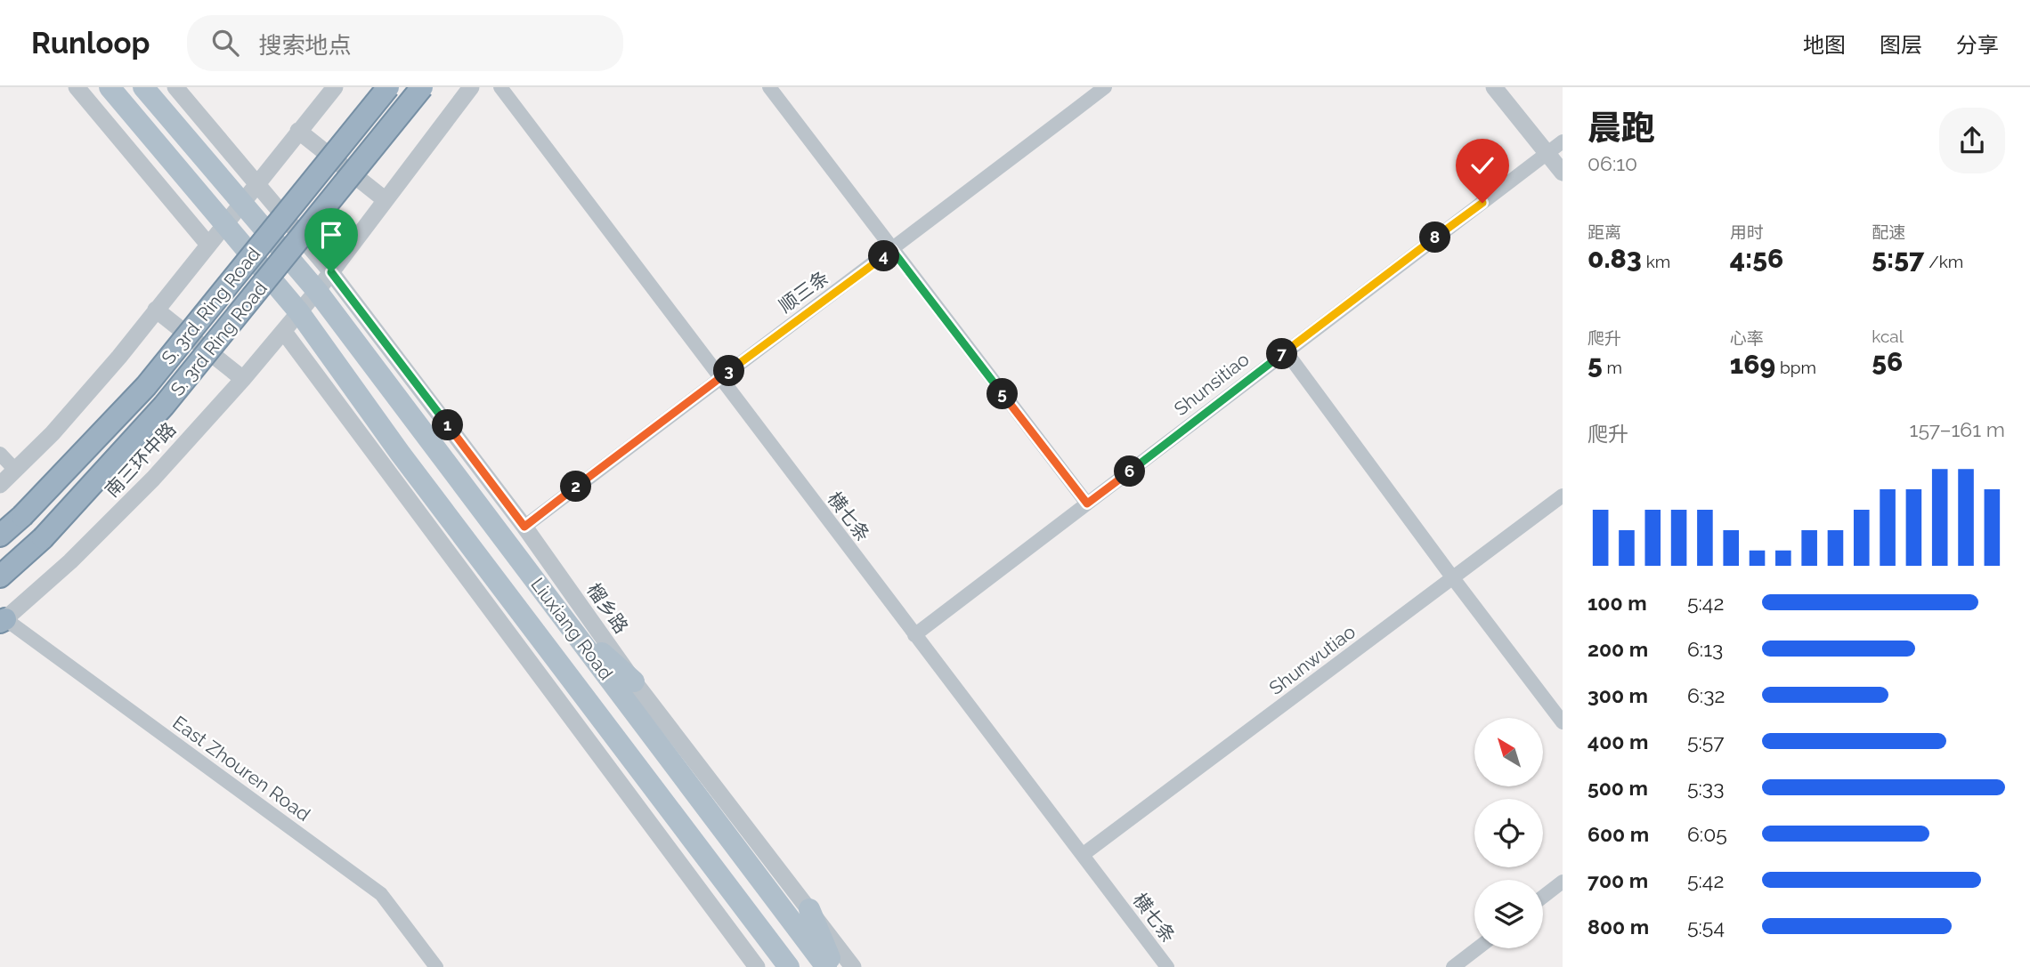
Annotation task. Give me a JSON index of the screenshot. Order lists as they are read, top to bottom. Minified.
{"streets":{"highway":["S. 3rd. Ring Road","S. 3rd Ring Road"],"main road":["Liuxiang Road"],"street":["顺三条","Shunsitiao","南三环中路","横七条","榴乡路","Shunwutiao","East Zhouren Road"]},"crossings":[["顺三条","横七条"],["顺三条","榴乡路"],["Shunsitiao","横七条"],["南三环中路","榴乡路"],["南三环中路","Liuxiang Road"],["南三环中路","East Zhouren Road"],["横七条","Shunwutiao"]],"north":"top left","page":{"header":"Runloop","search":"搜索地点","nav":["地图","图层","分享"],"heading":["晨跑","06:10"],"stats":[["距离","0.83 km"],["用时","4:56"],["配速","5:57 /km"],["爬升","5 m"],["心率","169 bpm"],["kcal","56"]],"pins":["8","4","7","3","5","1","6","2"],"chart":["爬升","157–161 m"],"list":[{"name":"100 m","note":"5:42"},{"name":"200 m","note":"6:13"},{"name":"300 m","note":"6:32"},{"name":"400 m","note":"5:57"},{"name":"500 m","note":"5:33"},{"name":"600 m","note":"6:05"},{"name":"700 m","note":"5:42"},{"name":"800 m","note":"5:54"}]}}
